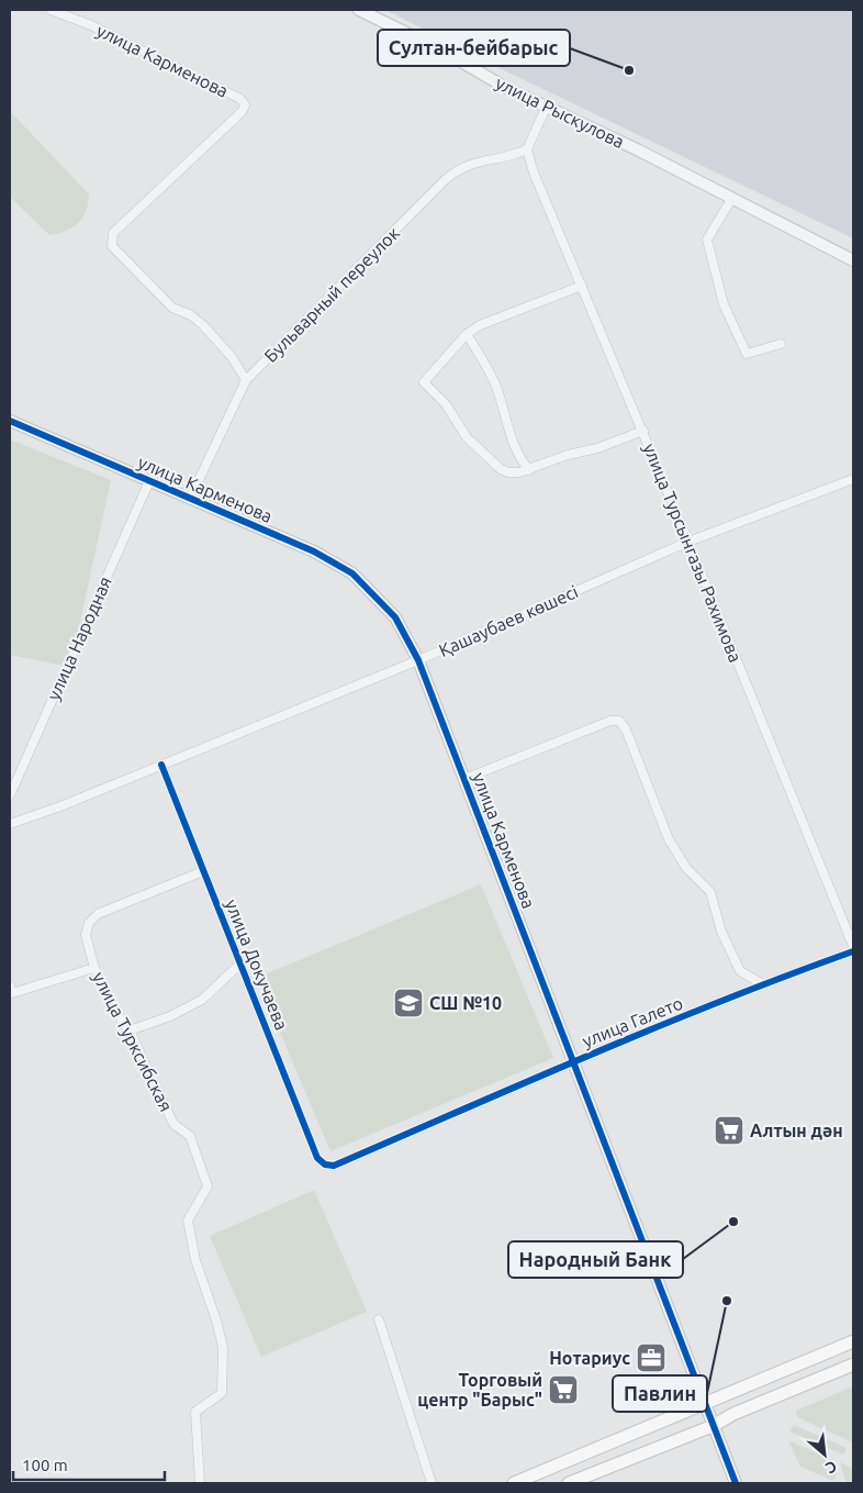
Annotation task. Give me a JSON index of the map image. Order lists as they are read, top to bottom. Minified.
{"streets":{"street":["улица Карменова","улица Рыскулова","Бульварный переулок","улица Турсынгазы Рахимова","Қашаубаев көшесі","улица Народная","улица Докучаева","улица Галето","улица Турксибская"]},"crossings":[["улица Карменова","Бульварный переулок"],["улица Карменова","Қашаубаев көшесі"],["улица Карменова","улица Народная"],["улица Карменова","улица Галето"],["Бульварный переулок","улица Турсынгазы Рахимова"],["улица Турсынгазы Рахимова","Қашаубаев көшесі"],["Қашаубаев көшесі","улица Докучаева"],["улица Докучаева","улица Галето"],["улица Докучаева","улица Турксибская"]],"places":{"other":["Султан-бейбарыс","Народный Банк","Павлин"],"school or university":["СШ №10"],"supermarket":["Алтын дән","Торговый центр \"Барыс\""],"office":["Нотариус"]},"scale_bar":"100 m","north":"bottom right"}
